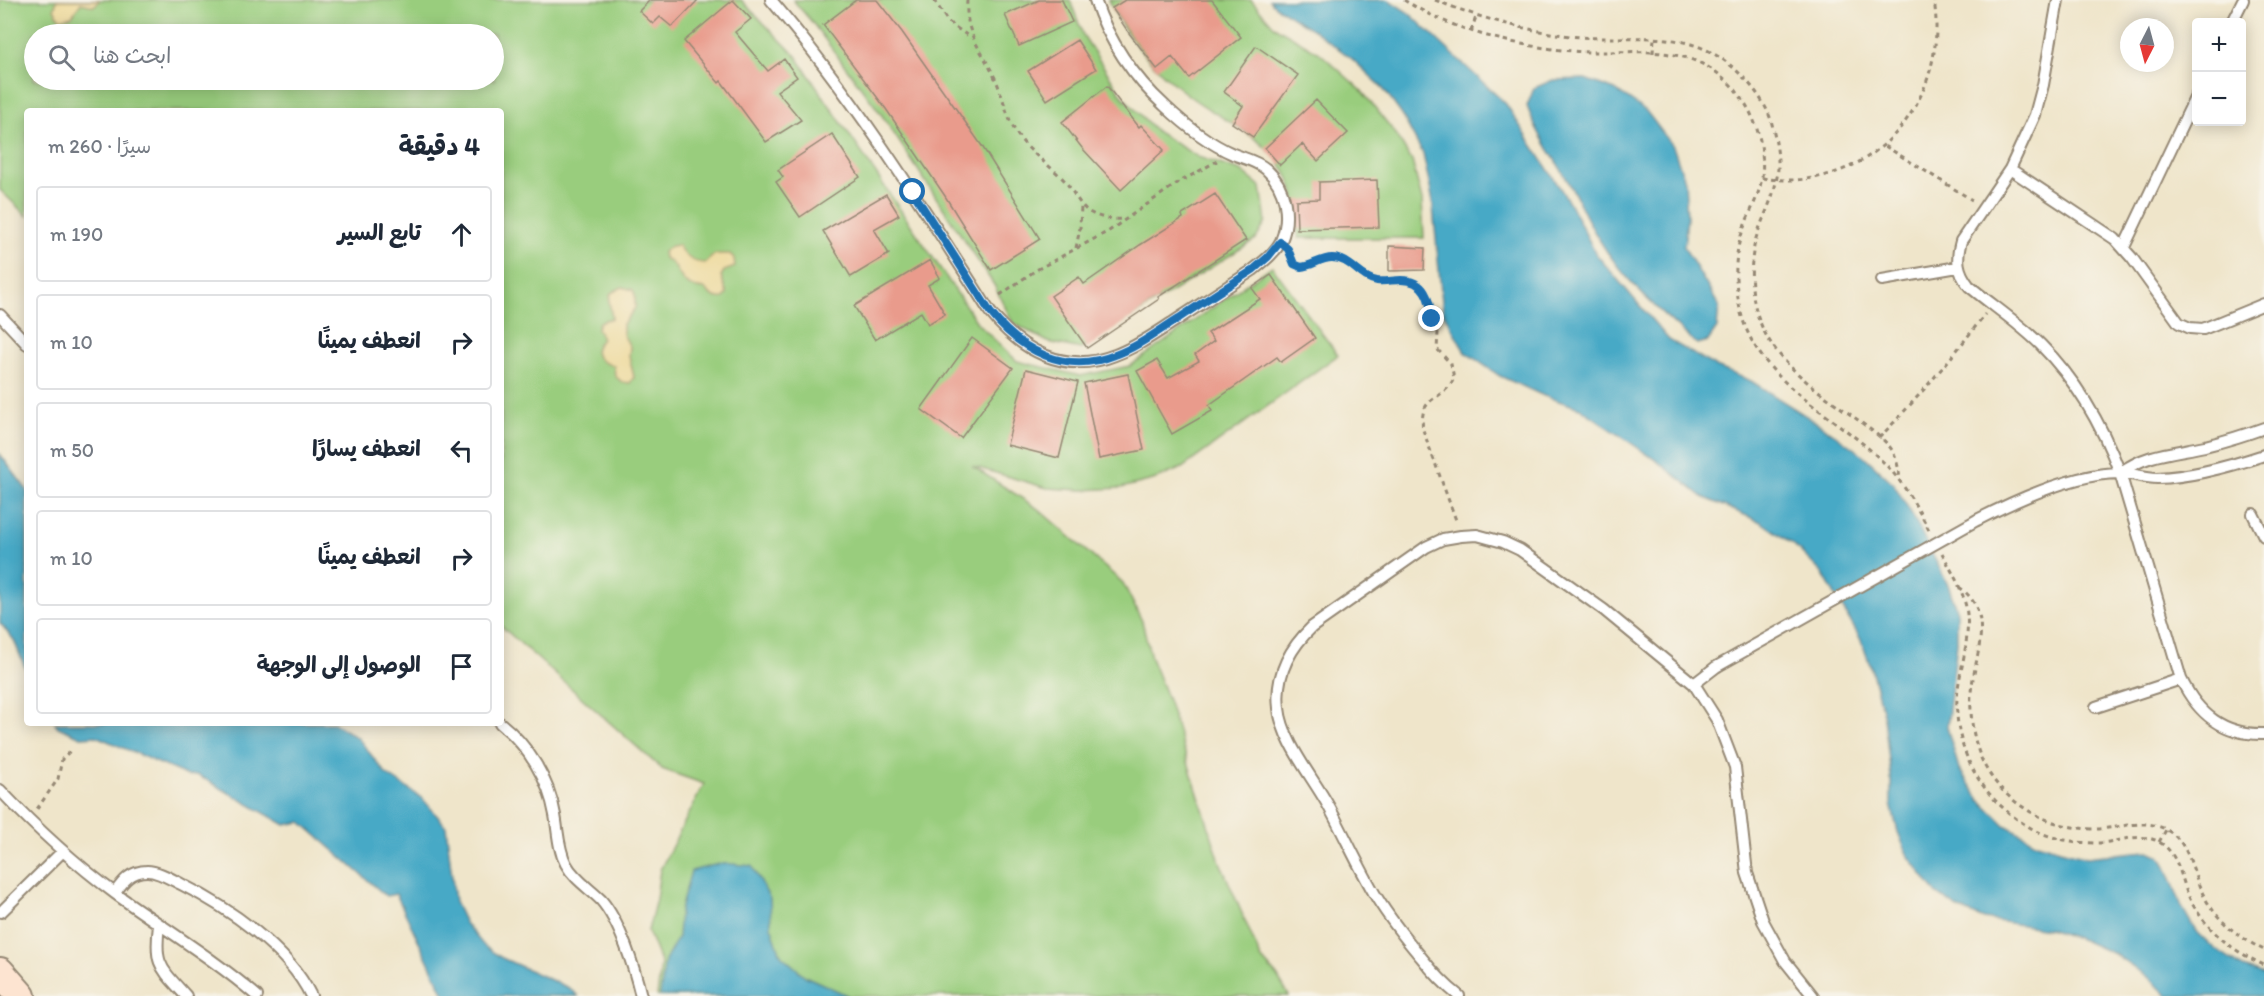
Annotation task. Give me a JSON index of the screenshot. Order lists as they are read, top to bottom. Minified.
{"north":"bottom","page":{"map_buttons":["+","−"],"search":"ابحث هنا","heading":["4 دقيقة","سيرًا · 260 m"],"list":[["تابع السير","190 m"],["انعطف يمينًا","10 m"],["انعطف يسارًا","50 m"],["انعطف يمينًا","10 m"],"الوصول إلى الوجهة"]}}
